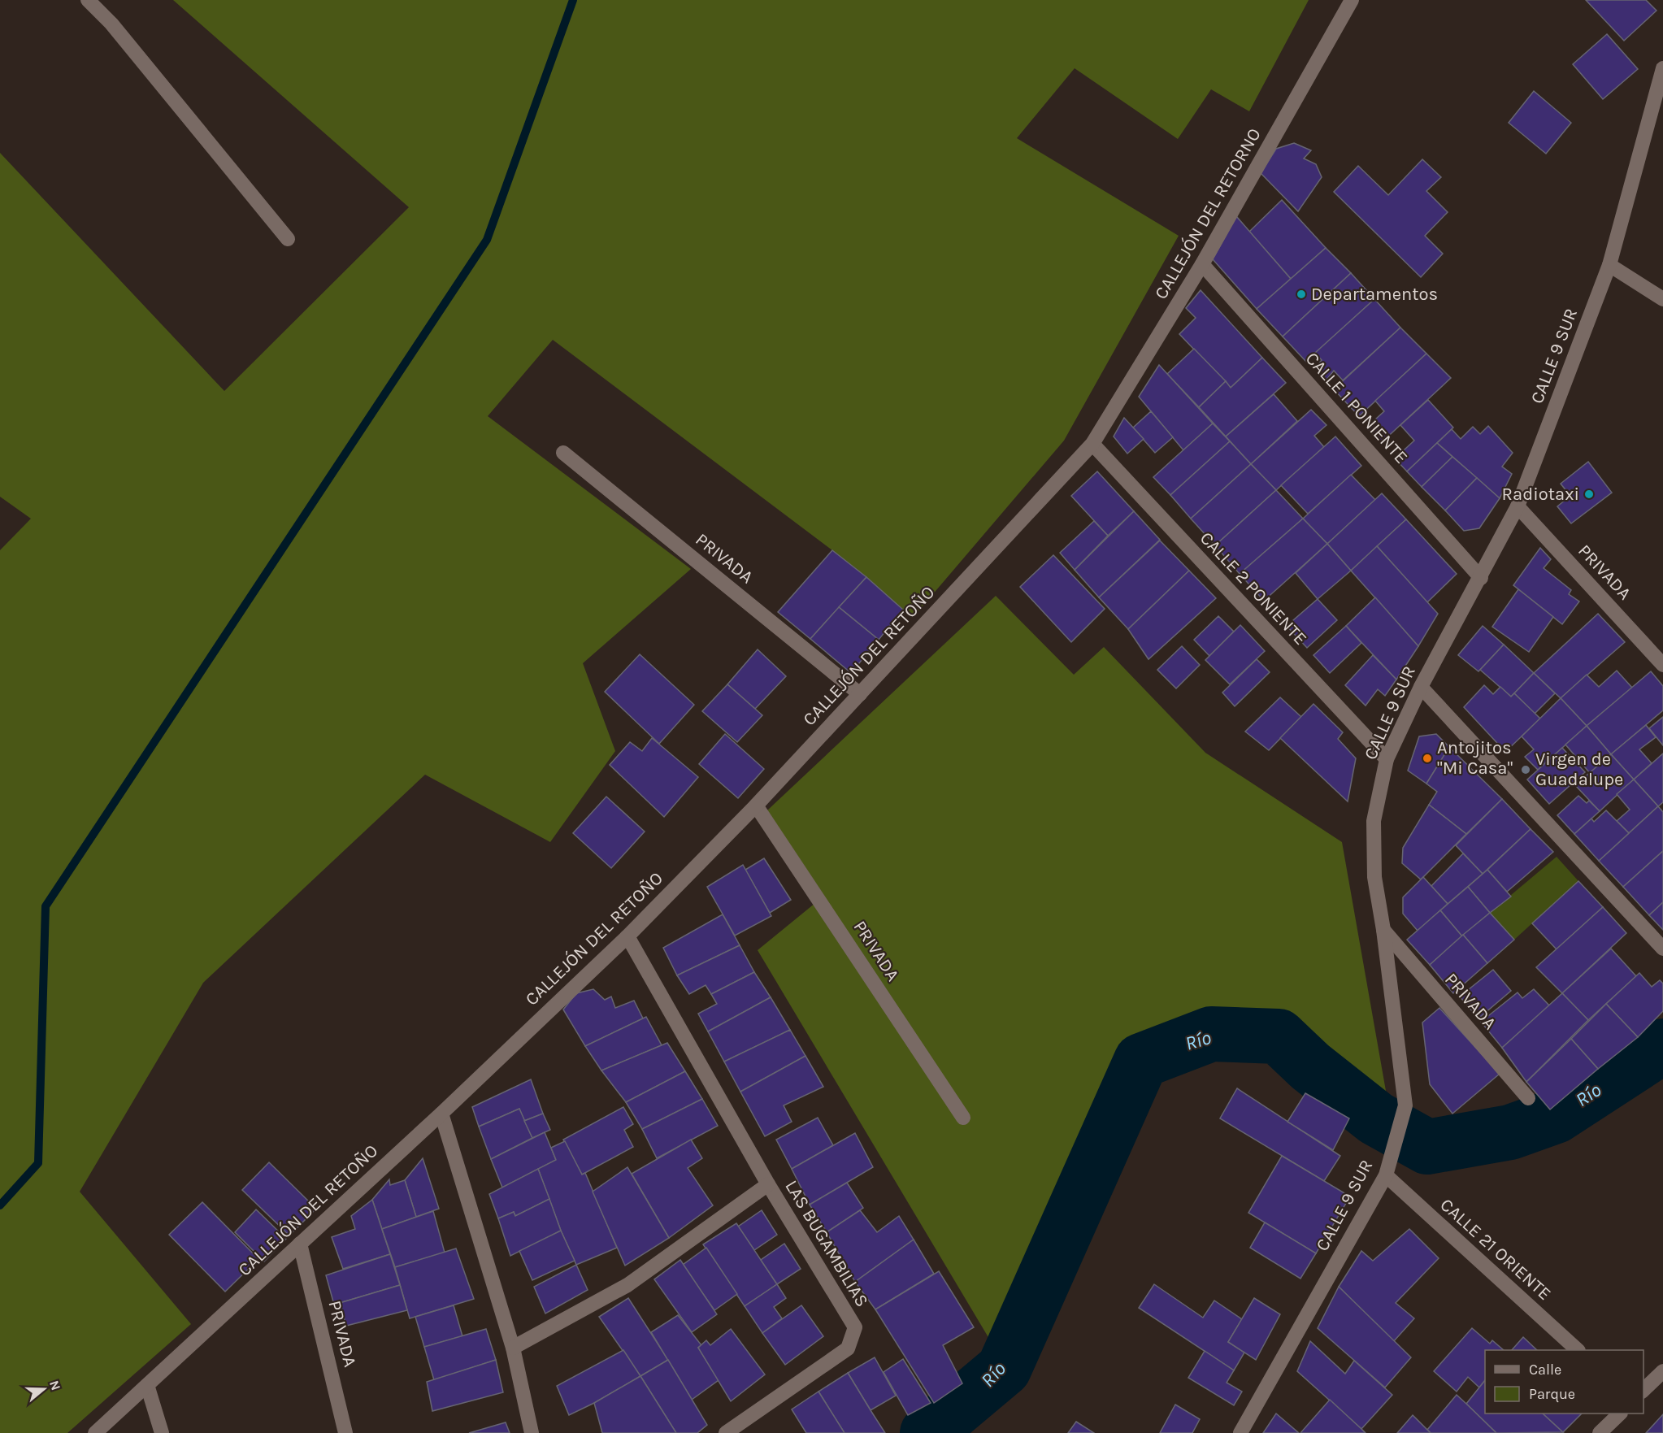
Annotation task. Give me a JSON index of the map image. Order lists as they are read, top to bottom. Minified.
{"streets":{"street":["CALLEJÓN DEL RETORNO","CALLE 9 SUR","CALLE 1 PONIENTE","PRIVADA","CALLE 2 PONIENTE","CALLEJÓN DEL RETOÑO","LAS BUGAMBILIAS","CALLE 21 ORIENTE"]},"crossings":[["CALLEJÓN DEL RETORNO","CALLE 1 PONIENTE"],["CALLEJÓN DEL RETORNO","CALLE 2 PONIENTE"],["CALLEJÓN DEL RETORNO","CALLEJÓN DEL RETOÑO"],["CALLE 9 SUR","CALLE 1 PONIENTE"],["CALLE 9 SUR","PRIVADA"],["CALLE 9 SUR","CALLE 2 PONIENTE"],["CALLE 9 SUR","CALLE 21 ORIENTE"],["PRIVADA","CALLEJÓN DEL RETOÑO"],["CALLE 2 PONIENTE","CALLEJÓN DEL RETOÑO"],["CALLEJÓN DEL RETOÑO","LAS BUGAMBILIAS"]],"water":["Río"],"places":["Departamentos","Radiotaxi","Antojitos \"Mi Casa\"","Virgen de Guadalupe"],"legend":["Calle","Parque"],"north":"right"}
